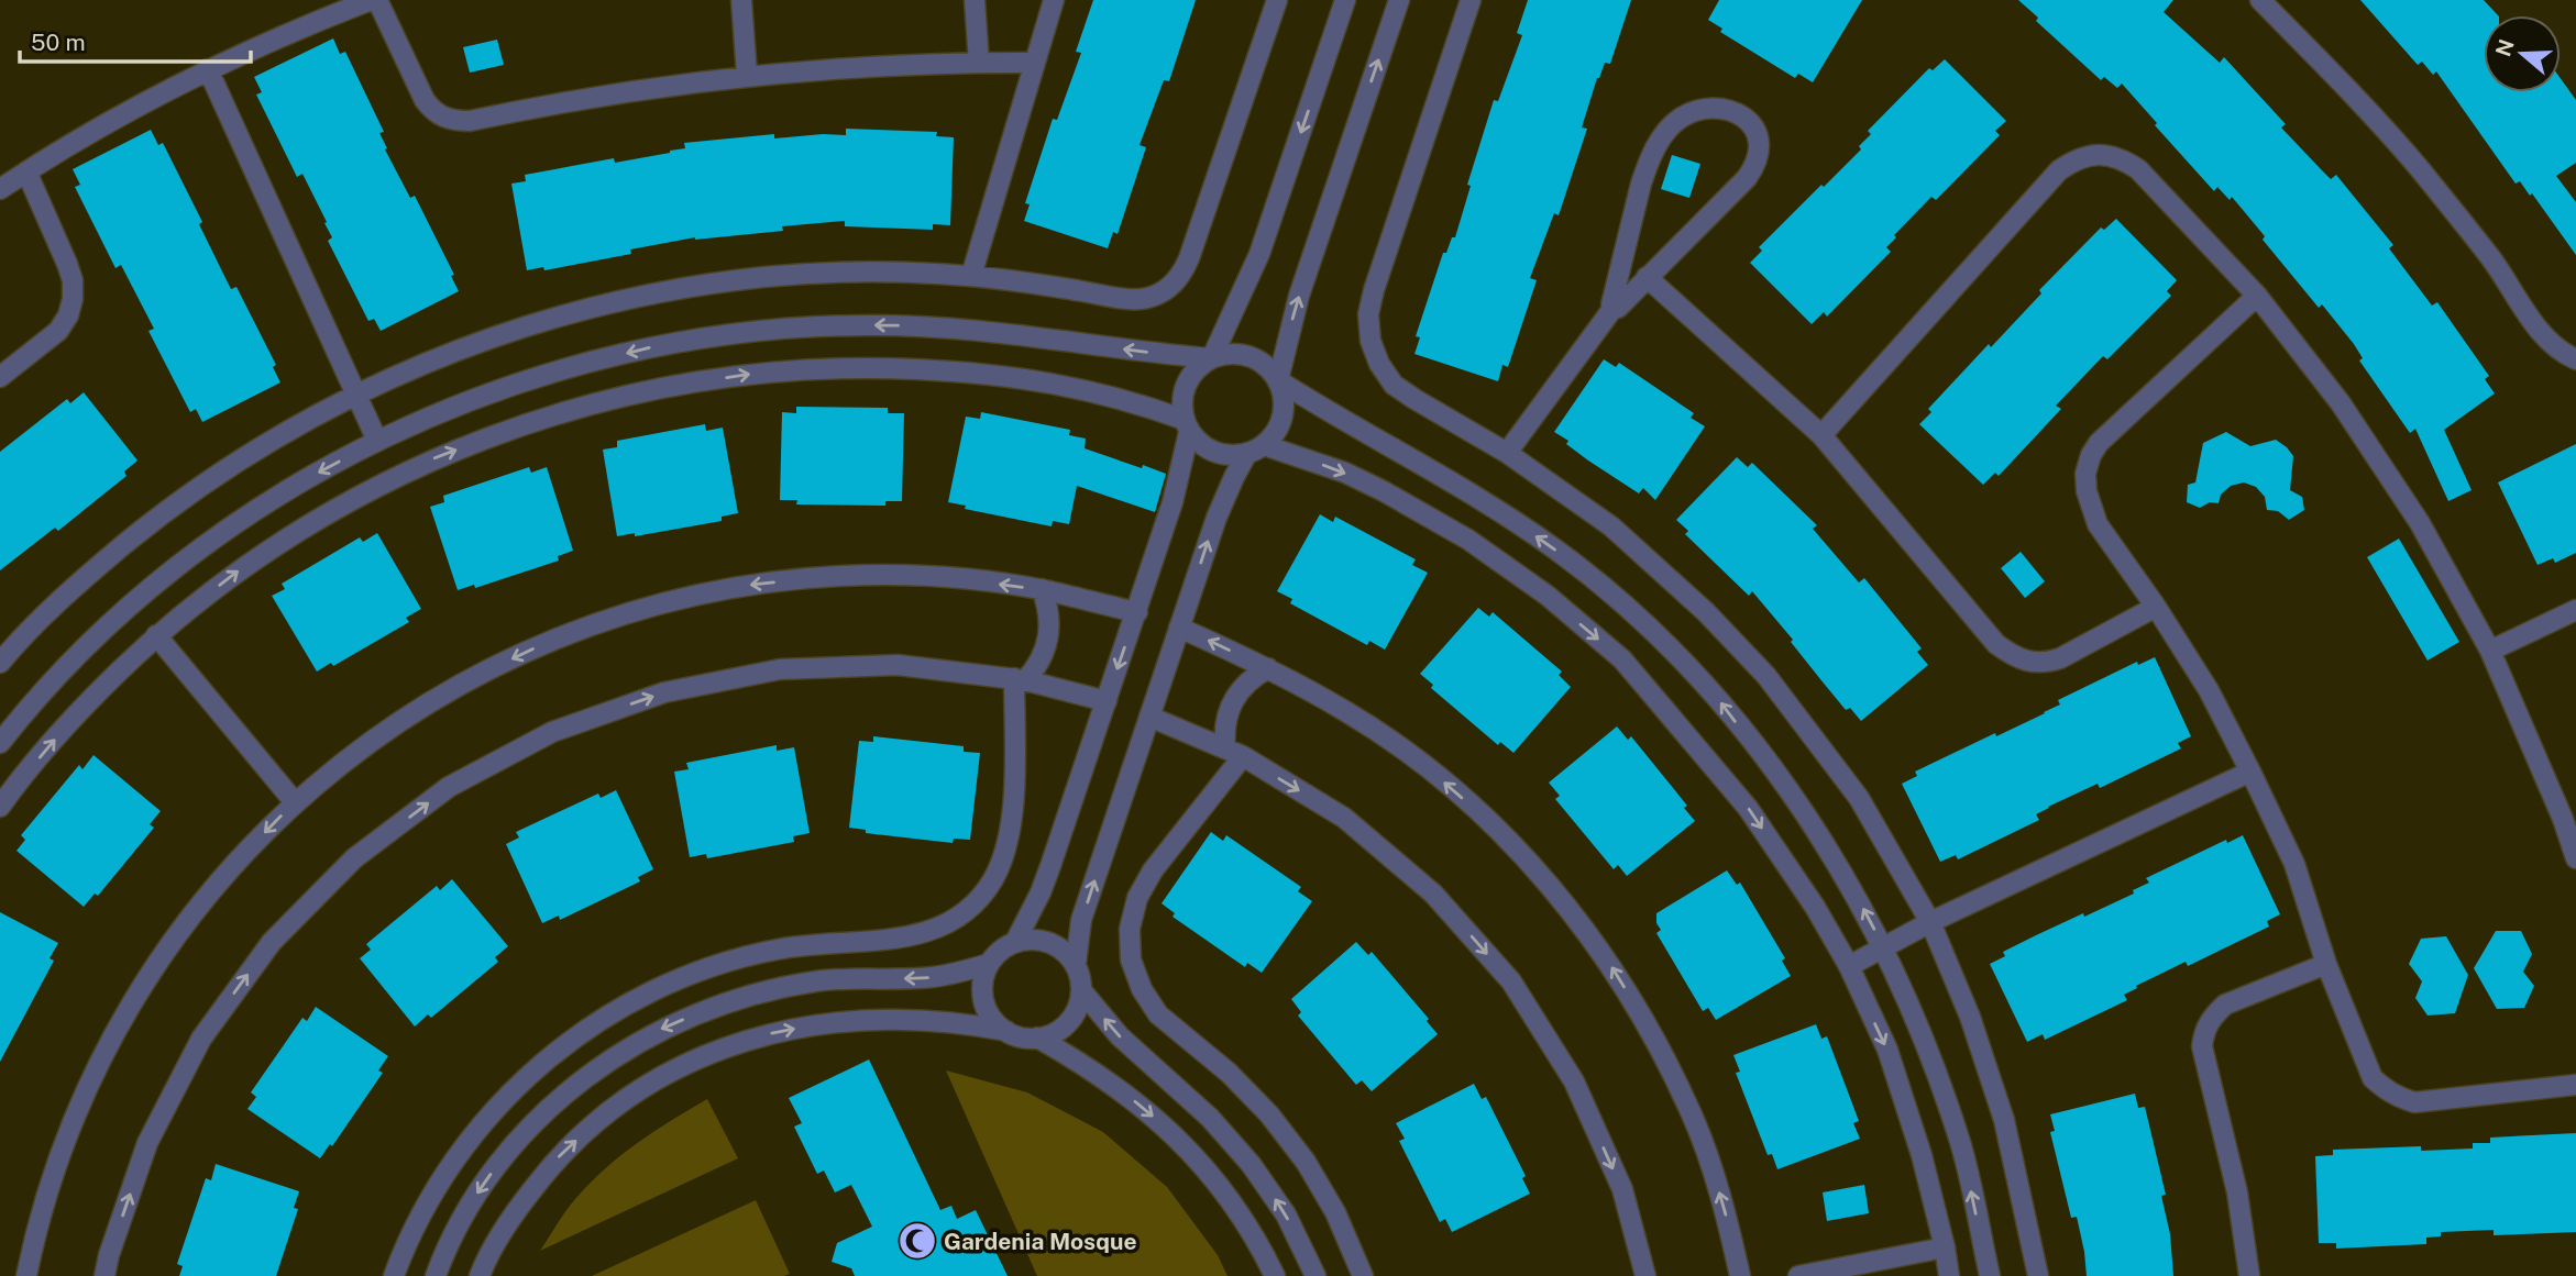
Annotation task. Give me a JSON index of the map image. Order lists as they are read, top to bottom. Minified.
{"places":{"mosque":["Gardenia Mosque"]},"scale_bar":"50 m","north":"left"}
